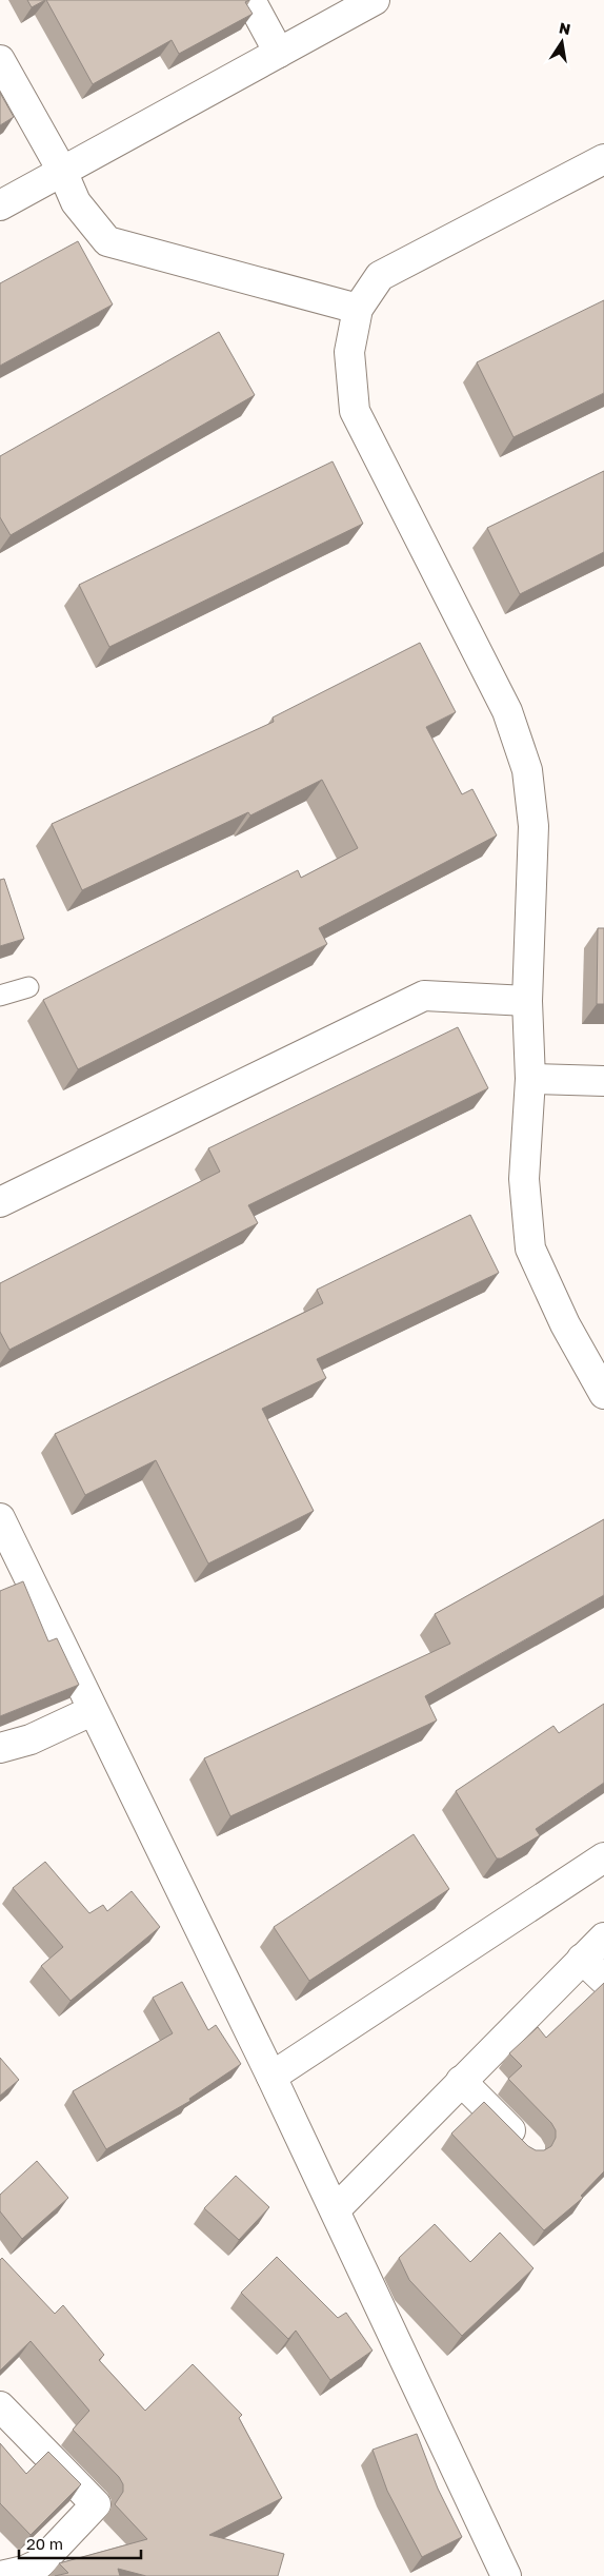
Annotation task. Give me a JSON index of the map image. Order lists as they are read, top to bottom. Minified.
{"scale_bar":"20 m","north":"top"}
